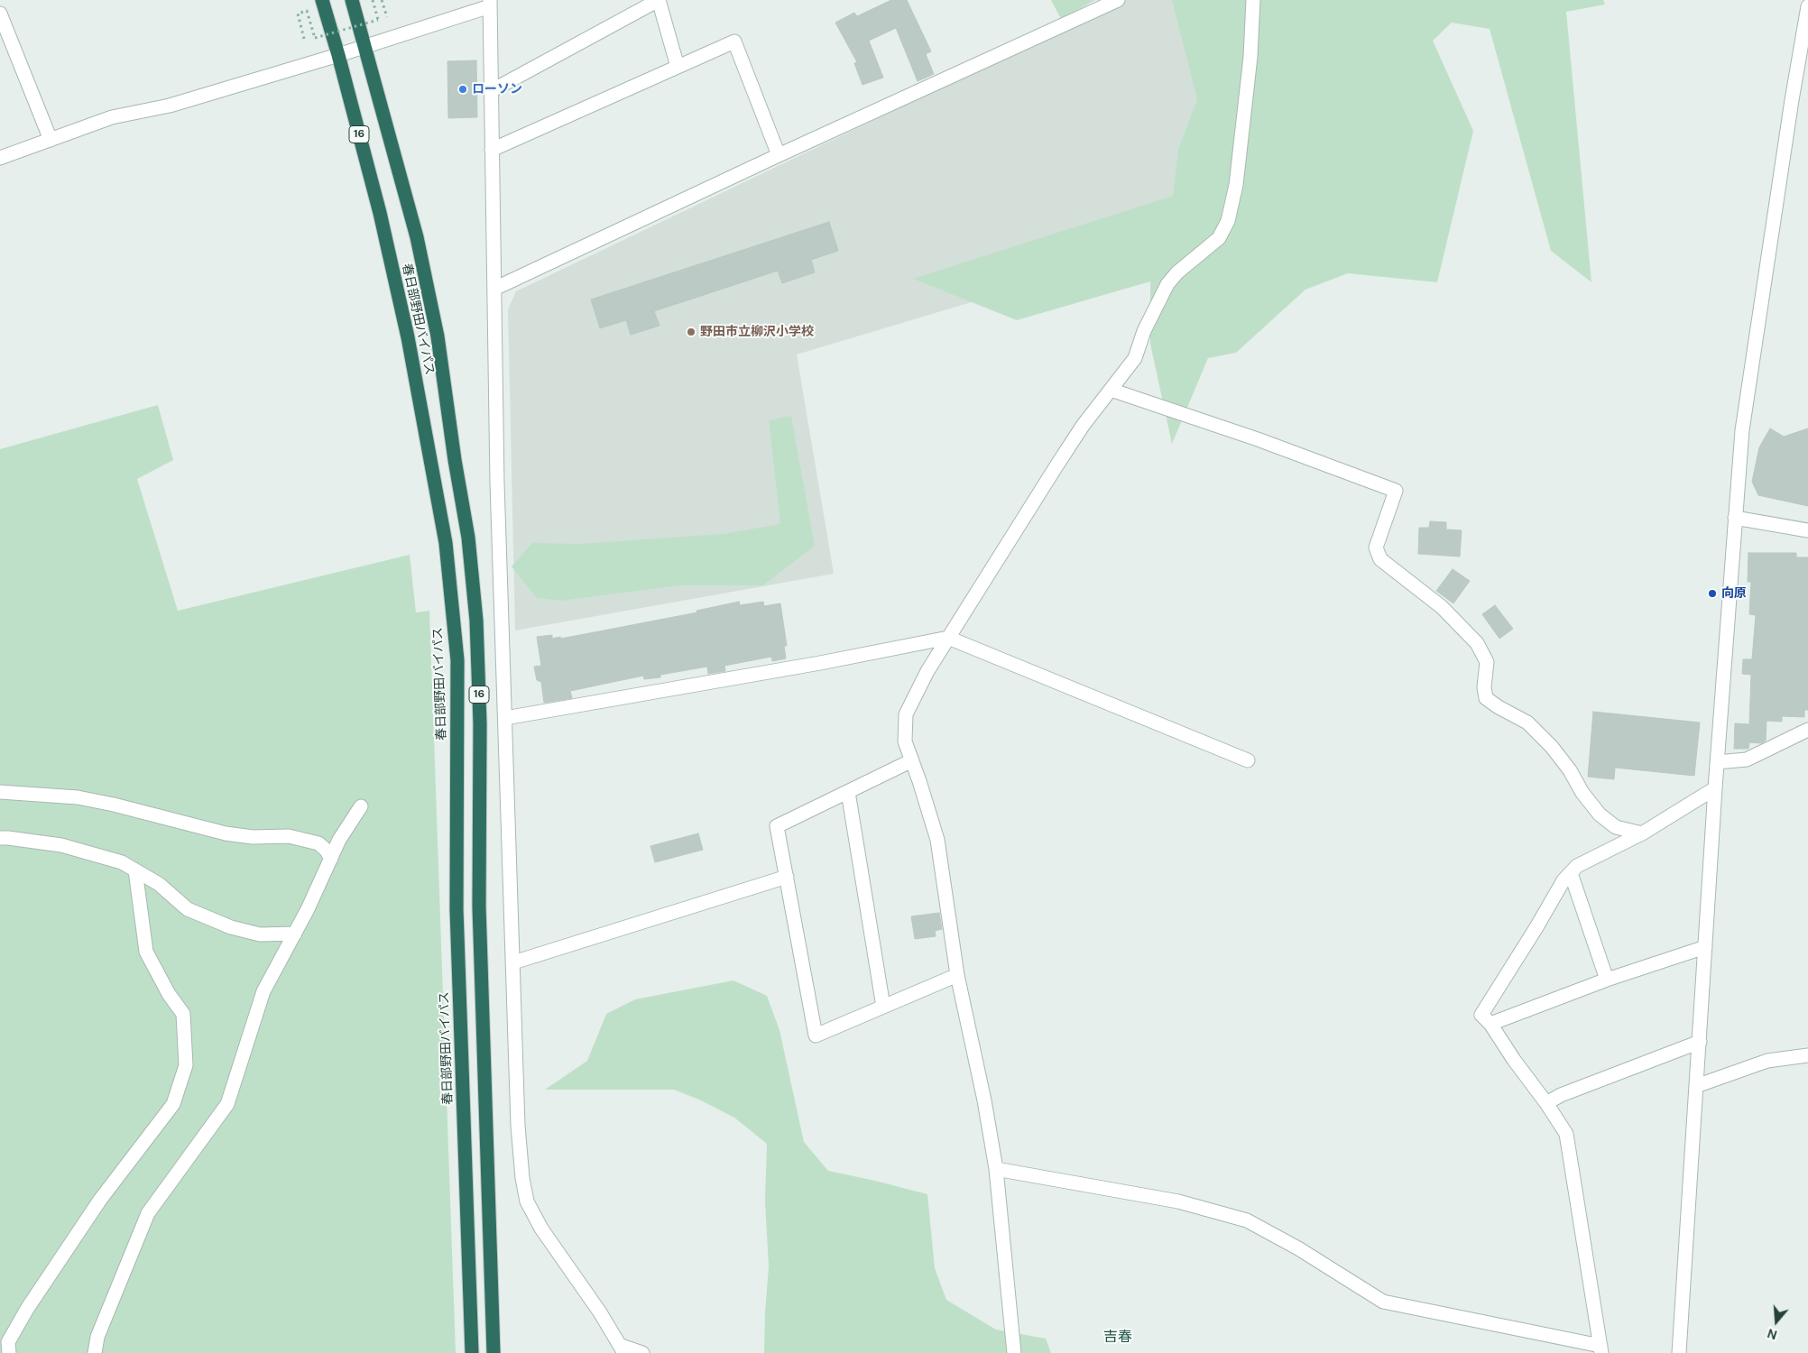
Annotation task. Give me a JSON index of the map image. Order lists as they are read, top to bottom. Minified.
{"streets":{"highway":["16","春日部野田バイパス"]},"districts":["吉春"],"places":["ローソン","野田市立柳沢小学校","向原"],"north":"bottom"}
